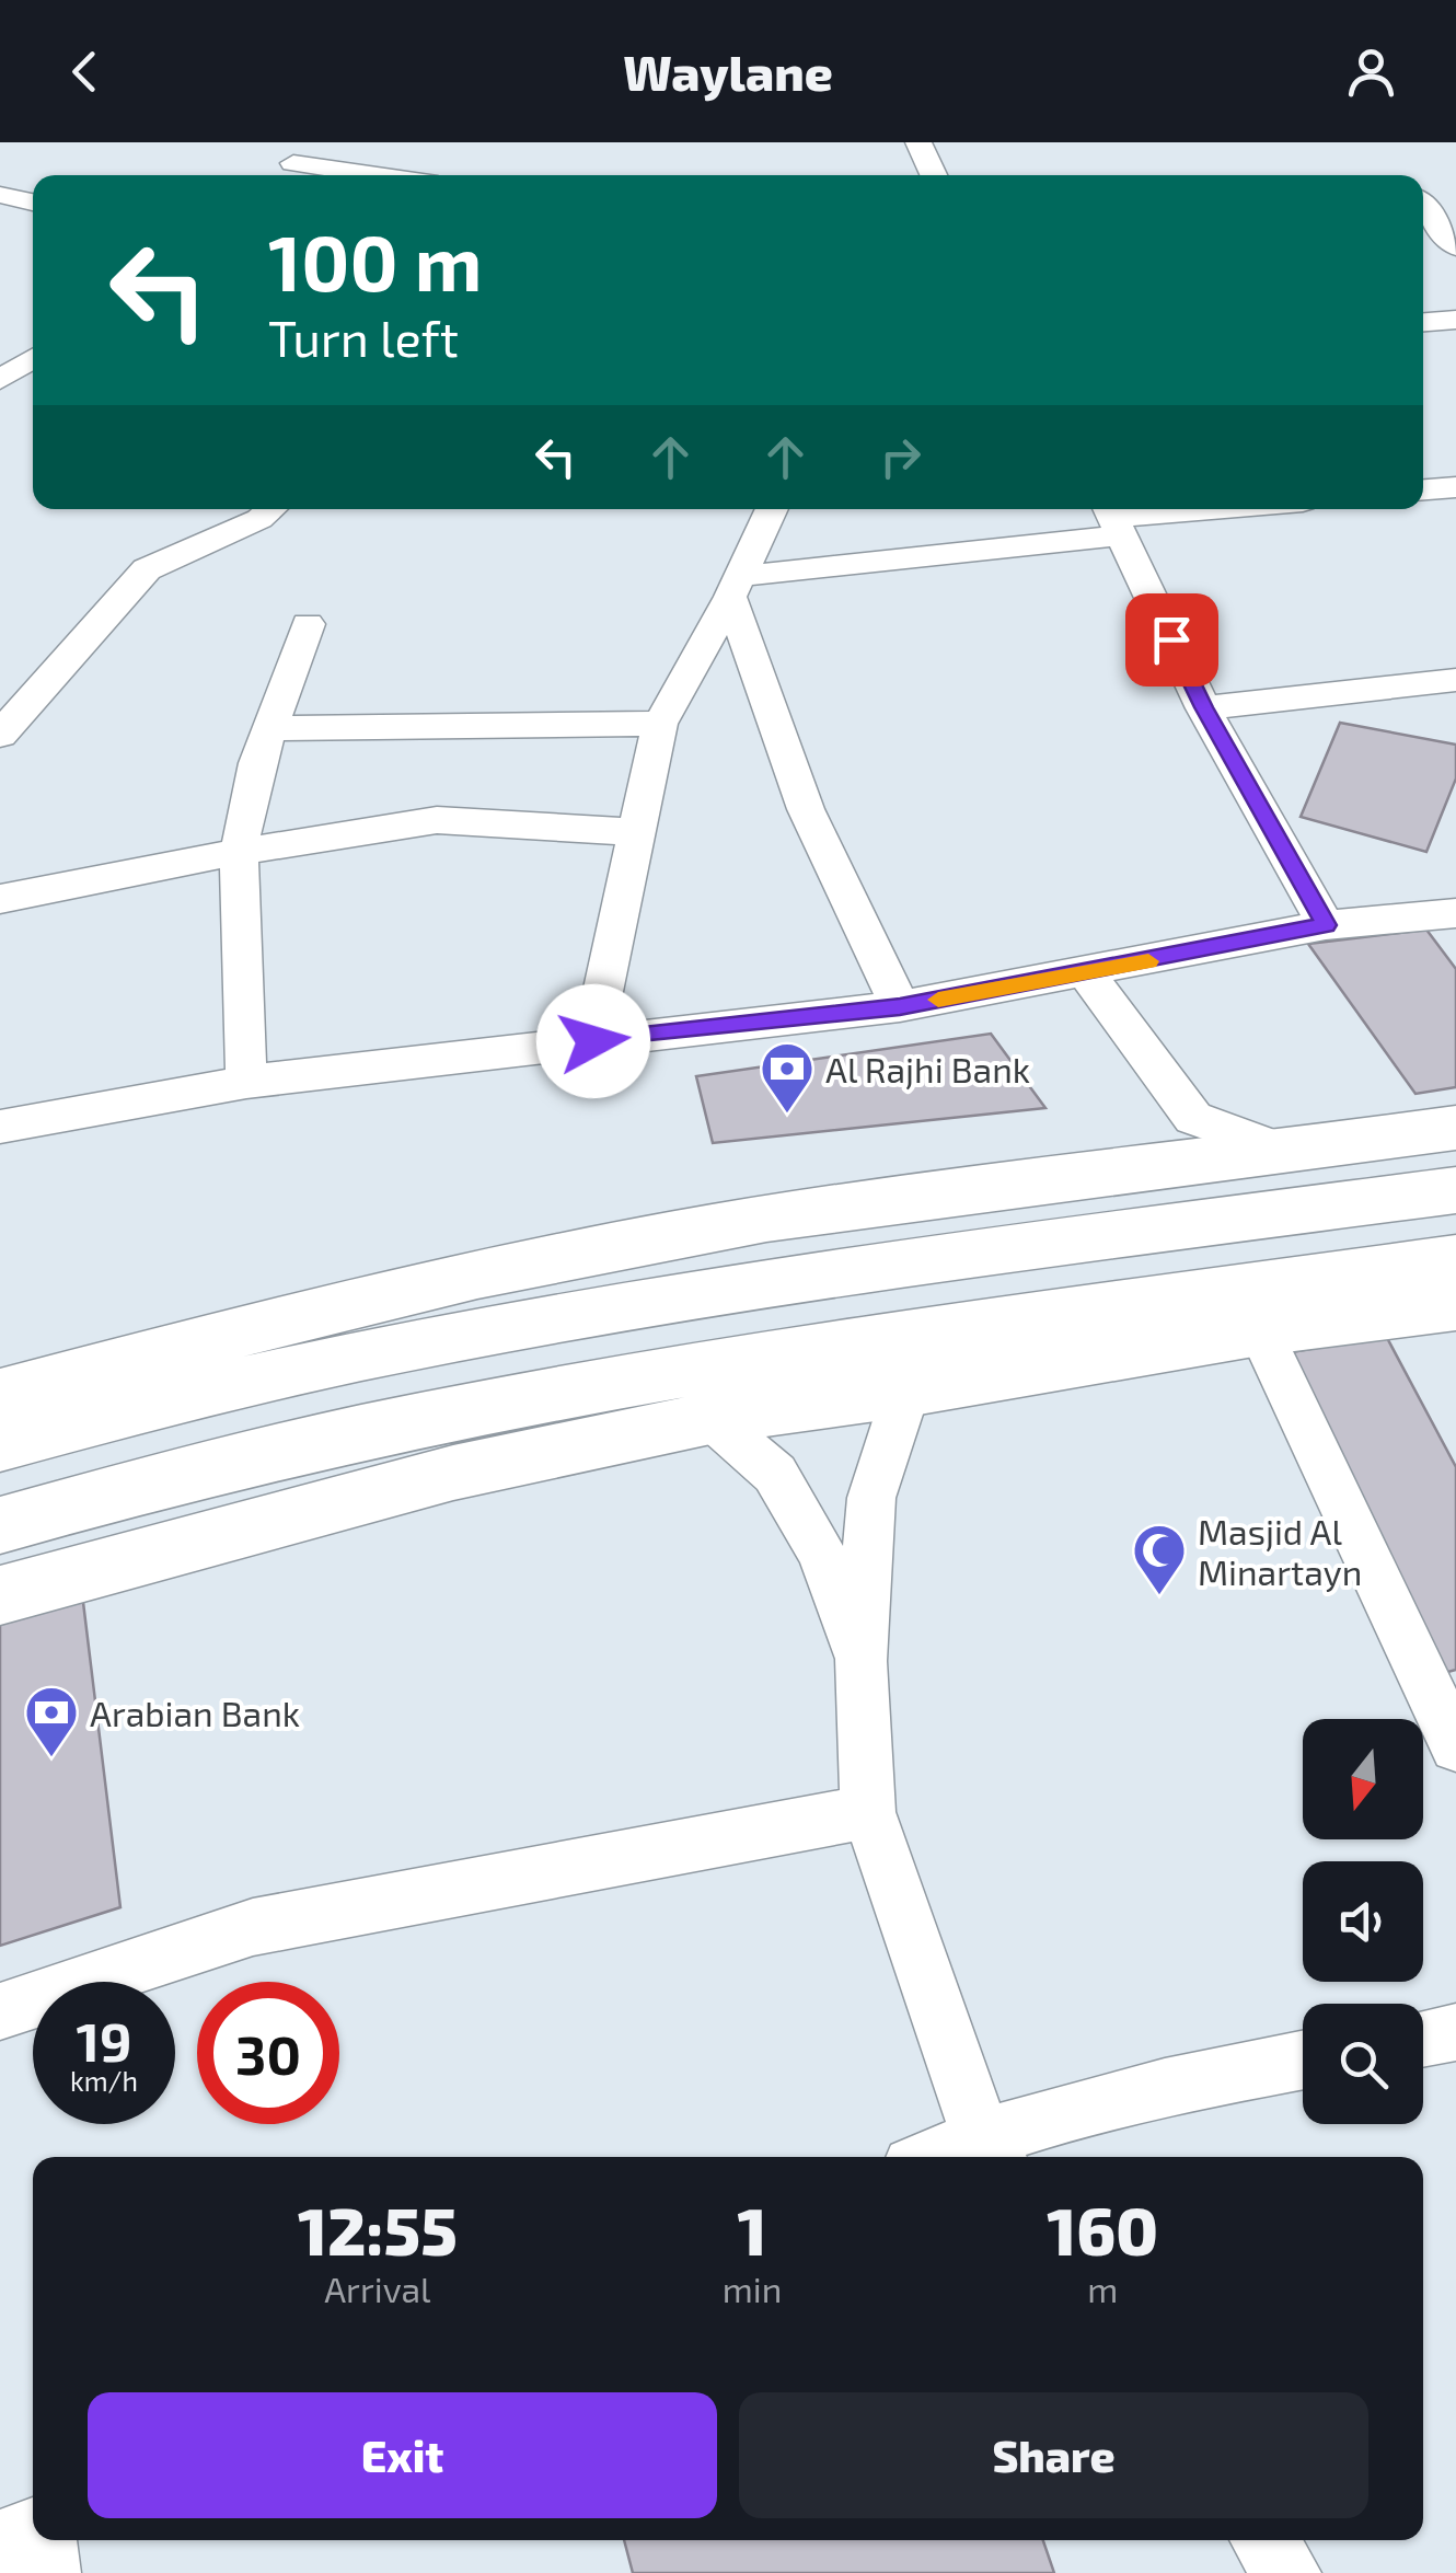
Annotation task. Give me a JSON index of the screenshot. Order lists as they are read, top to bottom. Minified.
{"places":{"bank":["Al Rajhi Bank","Arabian Bank"],"mosque":["Masjid Al Minartayn"]},"north":"bottom","page":{"header":"Waylane","turn":["100 m","Turn left"],"speed":"19 km/h","limit":"30","eta":["12:55","Arrival","1","min","160","m"],"buttons":["Exit","Share"]}}
